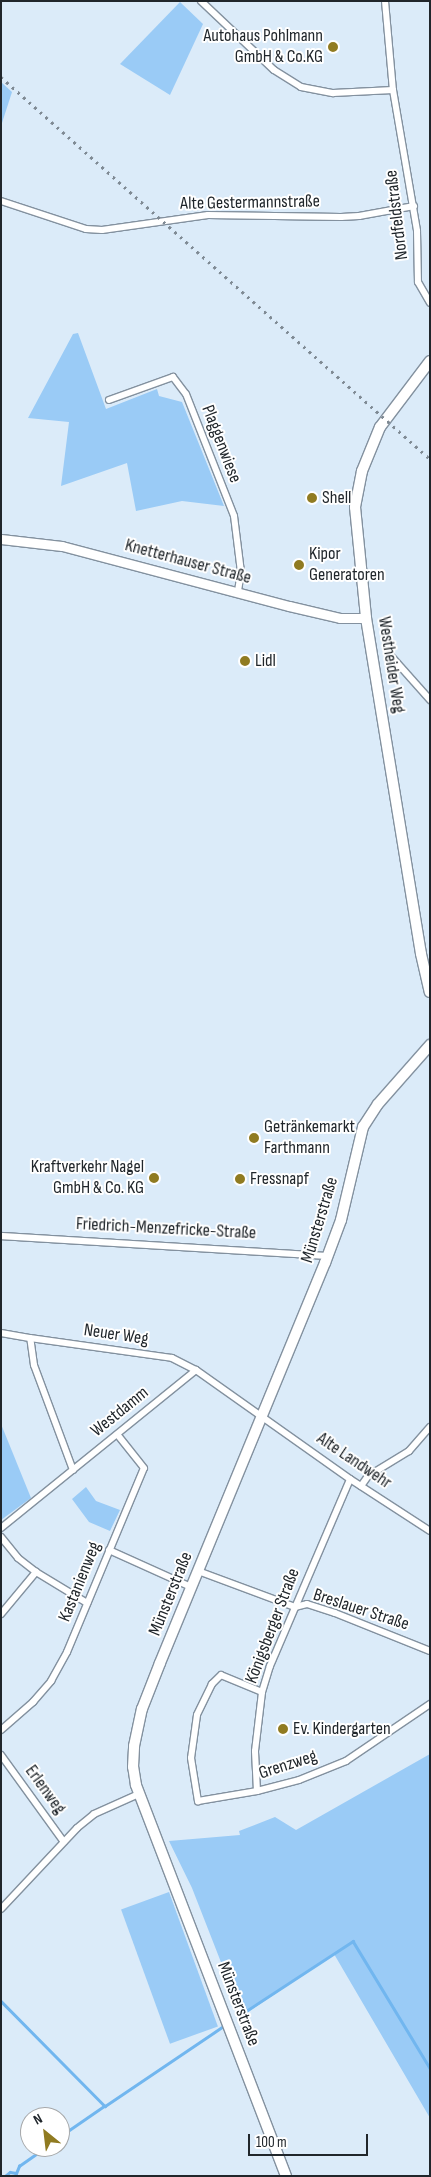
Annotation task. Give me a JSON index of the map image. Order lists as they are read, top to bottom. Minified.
{"streets":{"main road":["Westheider Weg","Münsterstraße"],"street":["Alte Gestermannstraße","Nordfeldstraße","Plaggenwiese","Knetterhauser Straße","Friedrich-Menzefricke-Straße","Neuer Weg","Westdamm","Alte Landwehr","Kastanienweg","Breslauer Straße","Königsberger Straße","Grenzweg","Erlenweg"]},"crossings":[["Alte Gestermannstraße","Nordfeldstraße"],["Plaggenwiese","Knetterhauser Straße"],["Knetterhauser Straße","Westheider Weg"],["Münsterstraße","Friedrich-Menzefricke-Straße"],["Münsterstraße","Alte Landwehr"],["Münsterstraße","Breslauer Straße"],["Neuer Weg","Westdamm"],["Westdamm","Kastanienweg"],["Alte Landwehr","Königsberger Straße"],["Breslauer Straße","Königsberger Straße"],["Königsberger Straße","Grenzweg"]],"places":["Autohaus Pohlmann GmbH & Co.KG","Shell","Kipor Generatoren","Lidl","Getränkemarkt Farthmann","Kraftverkehr Nagel GmbH & Co. KG","Fressnapf","Ev. Kindergarten"],"scale_bar":"100 m","north":"top left"}
